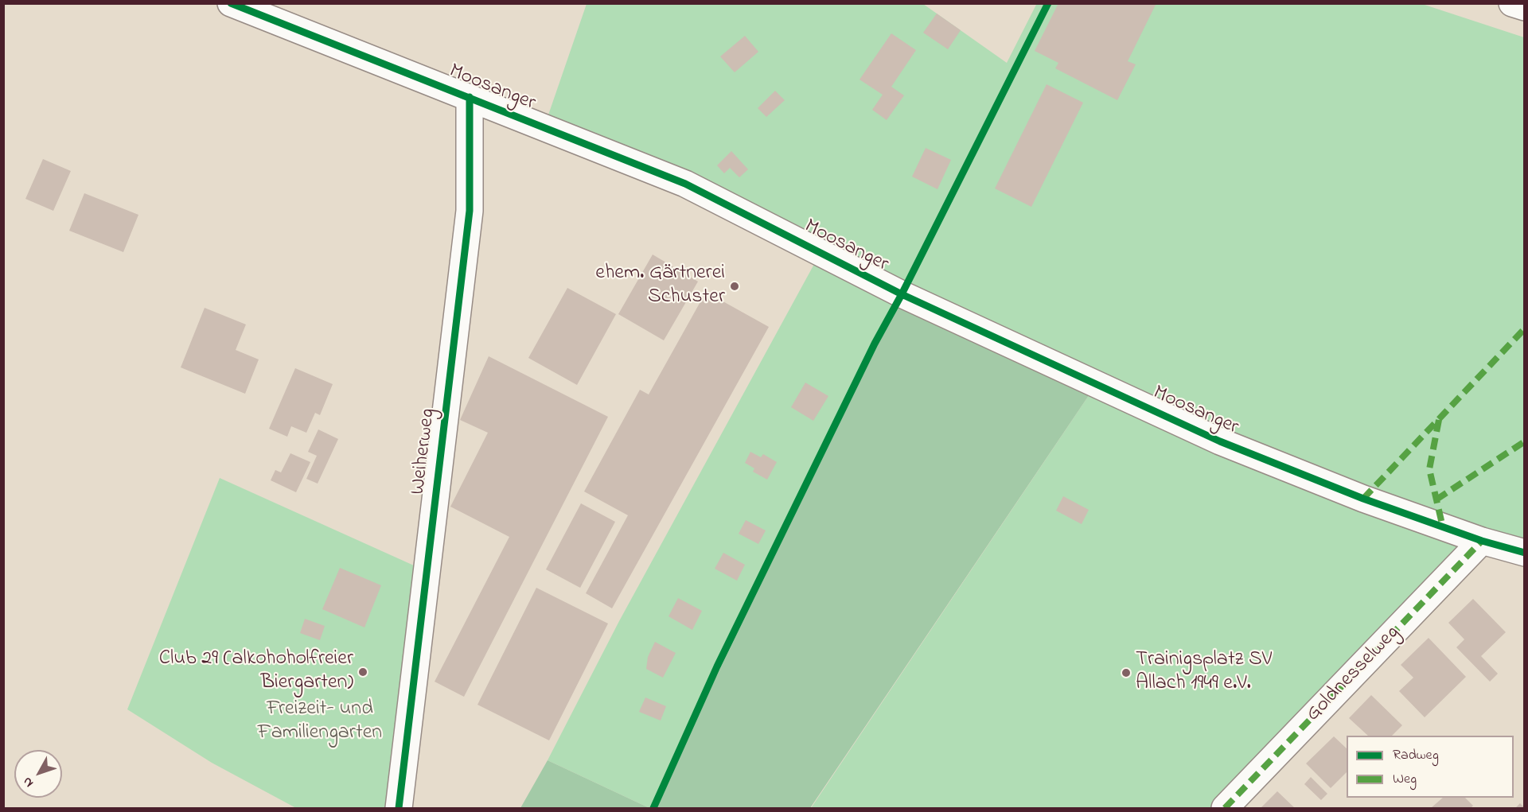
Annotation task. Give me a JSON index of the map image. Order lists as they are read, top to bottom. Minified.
{"streets":{"street":["Moosanger","Weiherweg","Goldnesselweg"]},"crossings":[["Moosanger","Weiherweg"],["Moosanger","Goldnesselweg"]],"parks":["Freizeit- und Familiengarten"],"places":["ehem. Gärtnerei Schuster","Club 29 (alkohoholfreier Biergarten)","Trainigsplatz SV Allach 1949 e.V."],"legend":["Radweg","Weg"],"north":"bottom left"}
